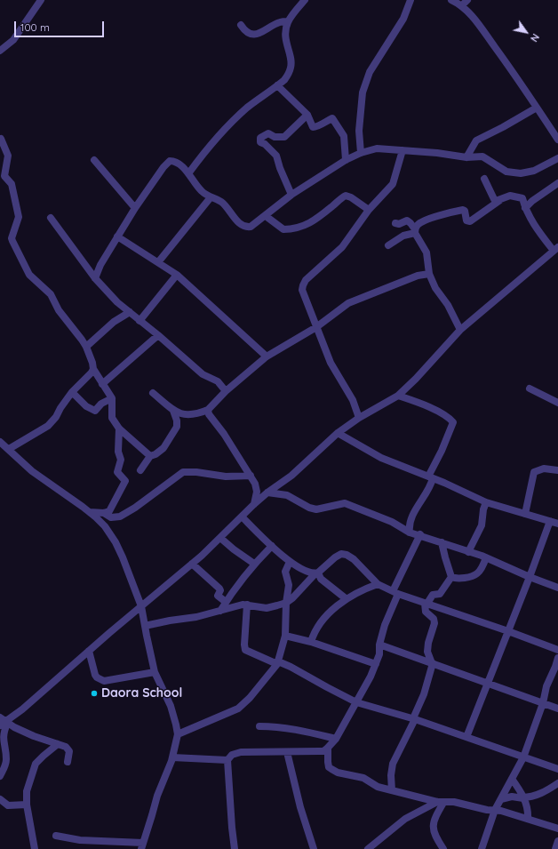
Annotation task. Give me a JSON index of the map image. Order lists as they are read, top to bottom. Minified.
{"places":["Daora School"],"scale_bar":"100 m","north":"bottom right"}
